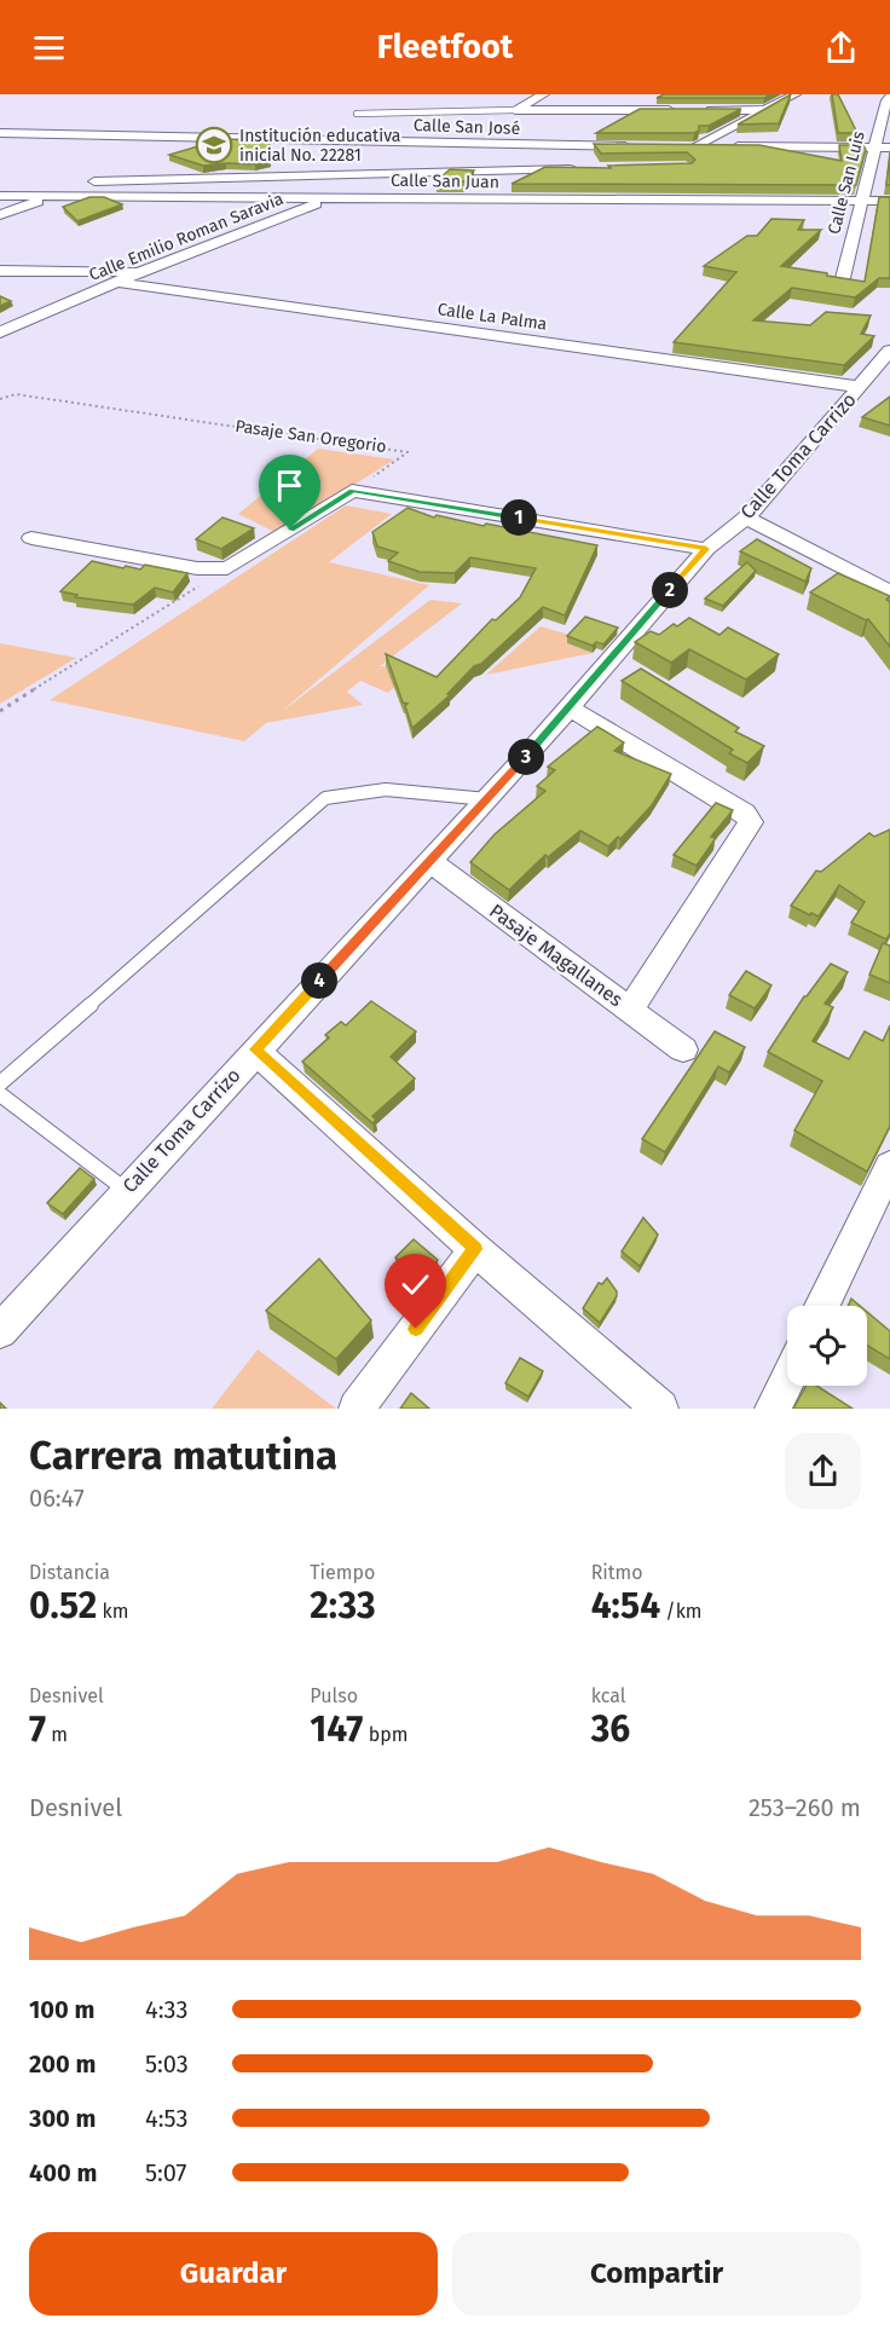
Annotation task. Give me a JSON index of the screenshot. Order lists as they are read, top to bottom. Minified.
{"streets":{"street":["Calle San José","Calle San Juan","Calle San Luis","Calle Emilio Roman Saravia","Calle La Palma","Calle Toma Carrizo","Pasaje Magallanes"],"path":["Pasaje San Oregorio"]},"crossings":[["Calle San Juan","Calle San Luis"],["Calle San Juan","Calle Emilio Roman Saravia"],["Calle Emilio Roman Saravia","Calle La Palma"],["Calle La Palma","Calle Toma Carrizo"],["Calle Toma Carrizo","Pasaje Magallanes"]],"places":{"school or university":["Institución educativa inicial No. 22281"]},"page":{"header":"Fleetfoot","pins":["1","2","3","4"],"heading":["Carrera matutina","06:47"],"stats":[["Distancia","0.52 km"],["Tiempo","2:33"],["Ritmo","4:54 /km"],["Desnivel","7 m"],["Pulso","147 bpm"],["kcal","36"]],"chart":["Desnivel","253–260 m"],"list":[{"name":"100 m","note":"4:33"},{"name":"200 m","note":"5:03"},{"name":"300 m","note":"4:53"},{"name":"400 m","note":"5:07"}],"buttons":["Guardar","Compartir"]}}
